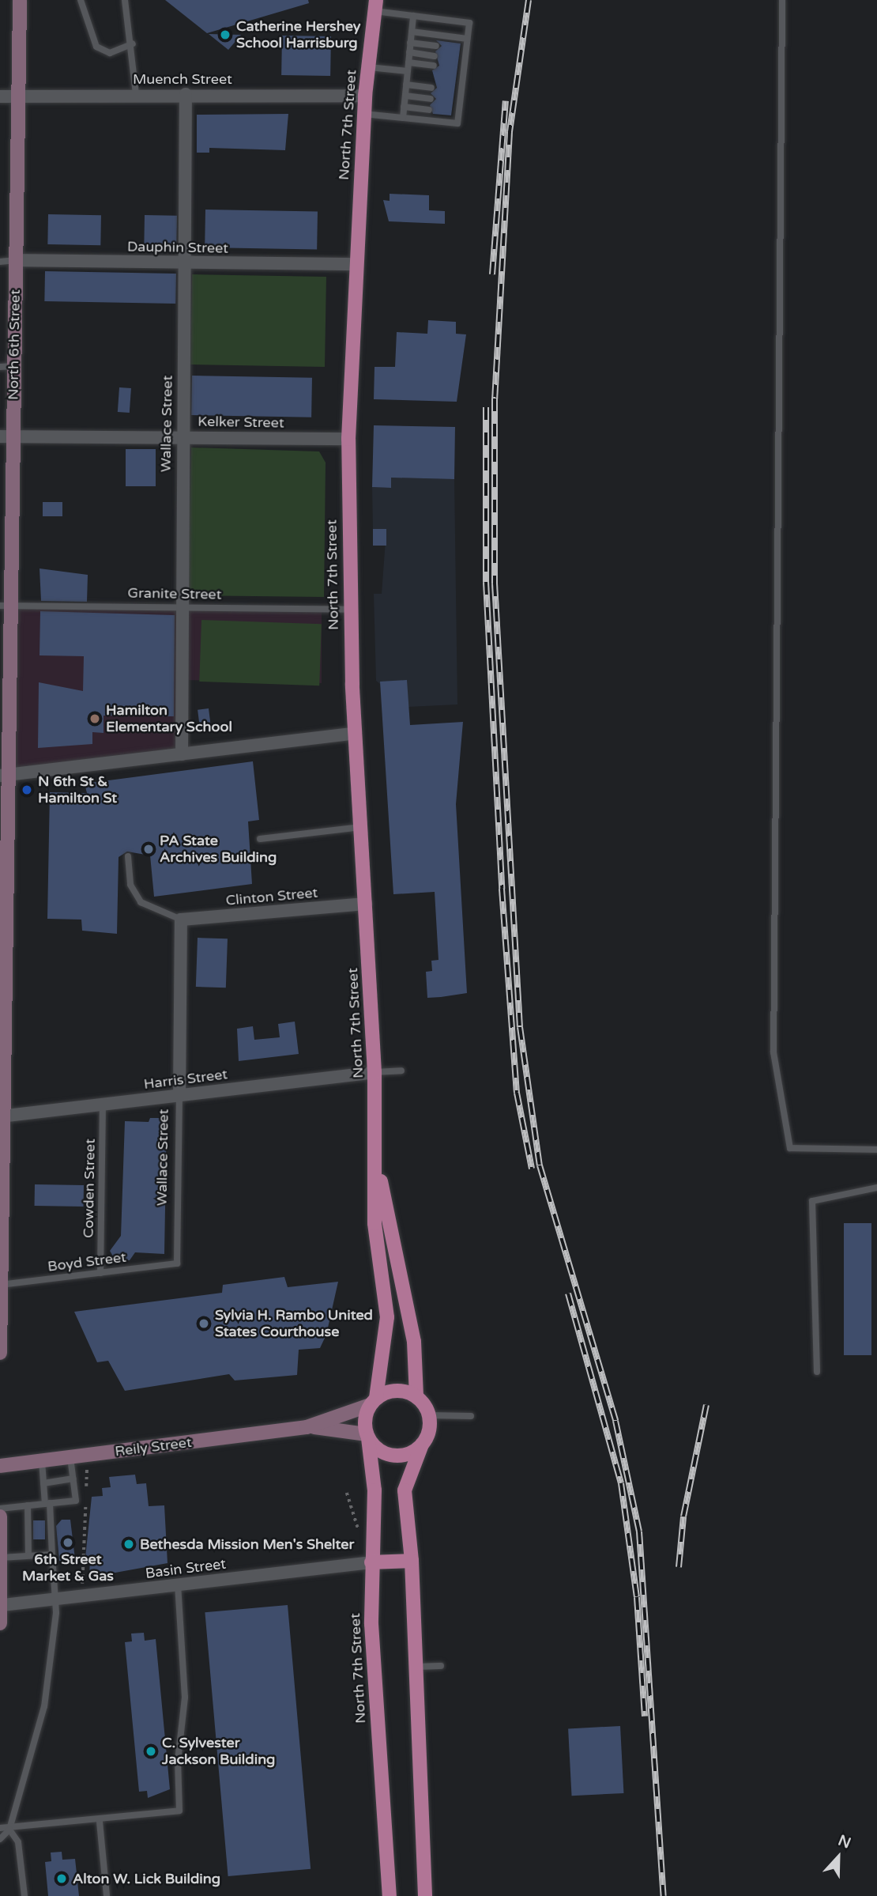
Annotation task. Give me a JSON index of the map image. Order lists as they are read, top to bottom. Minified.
{"streets":{"main road":["North 7th Street","North 6th Street","Reily Street"],"street":["Muench Street","Dauphin Street","Kelker Street","Wallace Street","Clinton Street","Harris Street","Basin Street"],"lane":["Granite Street","Cowden Street","Boyd Street"]},"crossings":[["Muench Street","North 7th Street"],["Muench Street","North 6th Street"],["Muench Street","Wallace Street"],["North 7th Street","Dauphin Street"],["North 7th Street","Kelker Street"],["North 7th Street","Granite Street"],["North 7th Street","Clinton Street"],["North 7th Street","Harris Street"],["North 7th Street","Reily Street"],["North 7th Street","Basin Street"],["Dauphin Street","North 6th Street"],["Dauphin Street","Wallace Street"],["North 6th Street","Kelker Street"],["North 6th Street","Granite Street"],["North 6th Street","Harris Street"],["North 6th Street","Boyd Street"],["Kelker Street","Wallace Street"],["Wallace Street","Granite Street"],["Wallace Street","Clinton Street"],["Wallace Street","Harris Street"],["Wallace Street","Boyd Street"],["Harris Street","Cowden Street"],["Cowden Street","Boyd Street"]],"places":["Catherine Hershey School Harrisburg","Hamilton Elementary School","N 6th St & Hamilton St","PA State Archives Building","Sylvia H. Rambo United States Courthouse","6th Street Market & Gas","Bethesda Mission Men's Shelter","C. Sylvester Jackson Building","Alton W. Lick Building"],"north":"top"}
